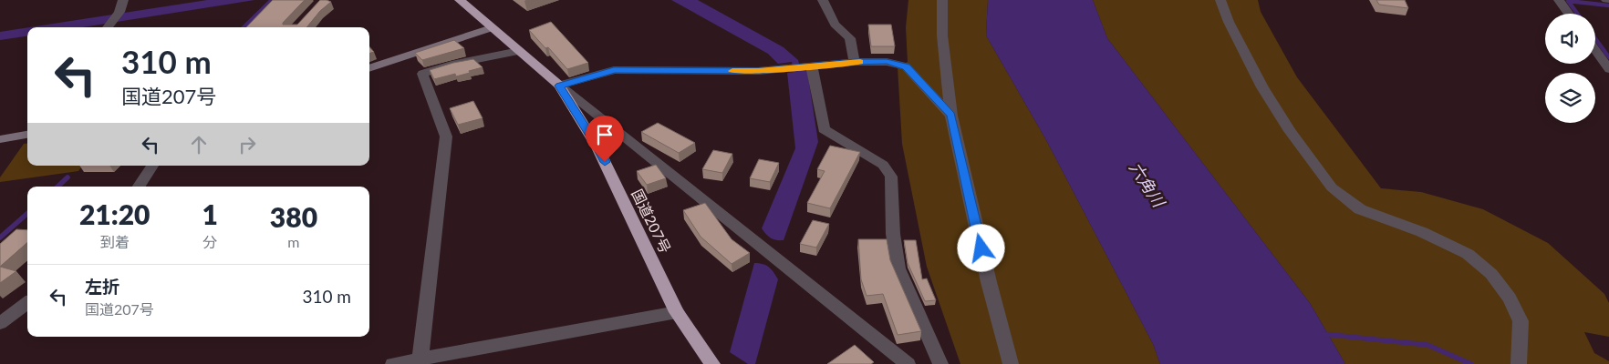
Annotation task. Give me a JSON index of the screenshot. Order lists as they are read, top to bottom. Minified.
{"streets":{"highway":["国道207号"]},"water":["六角川"],"page":{"turn":["310 m","国道207号"],"eta":["21:20","到着","1","分","380","m"],"list":[{"name":"左折","note":"国道207号","value":"310 m"}]}}
